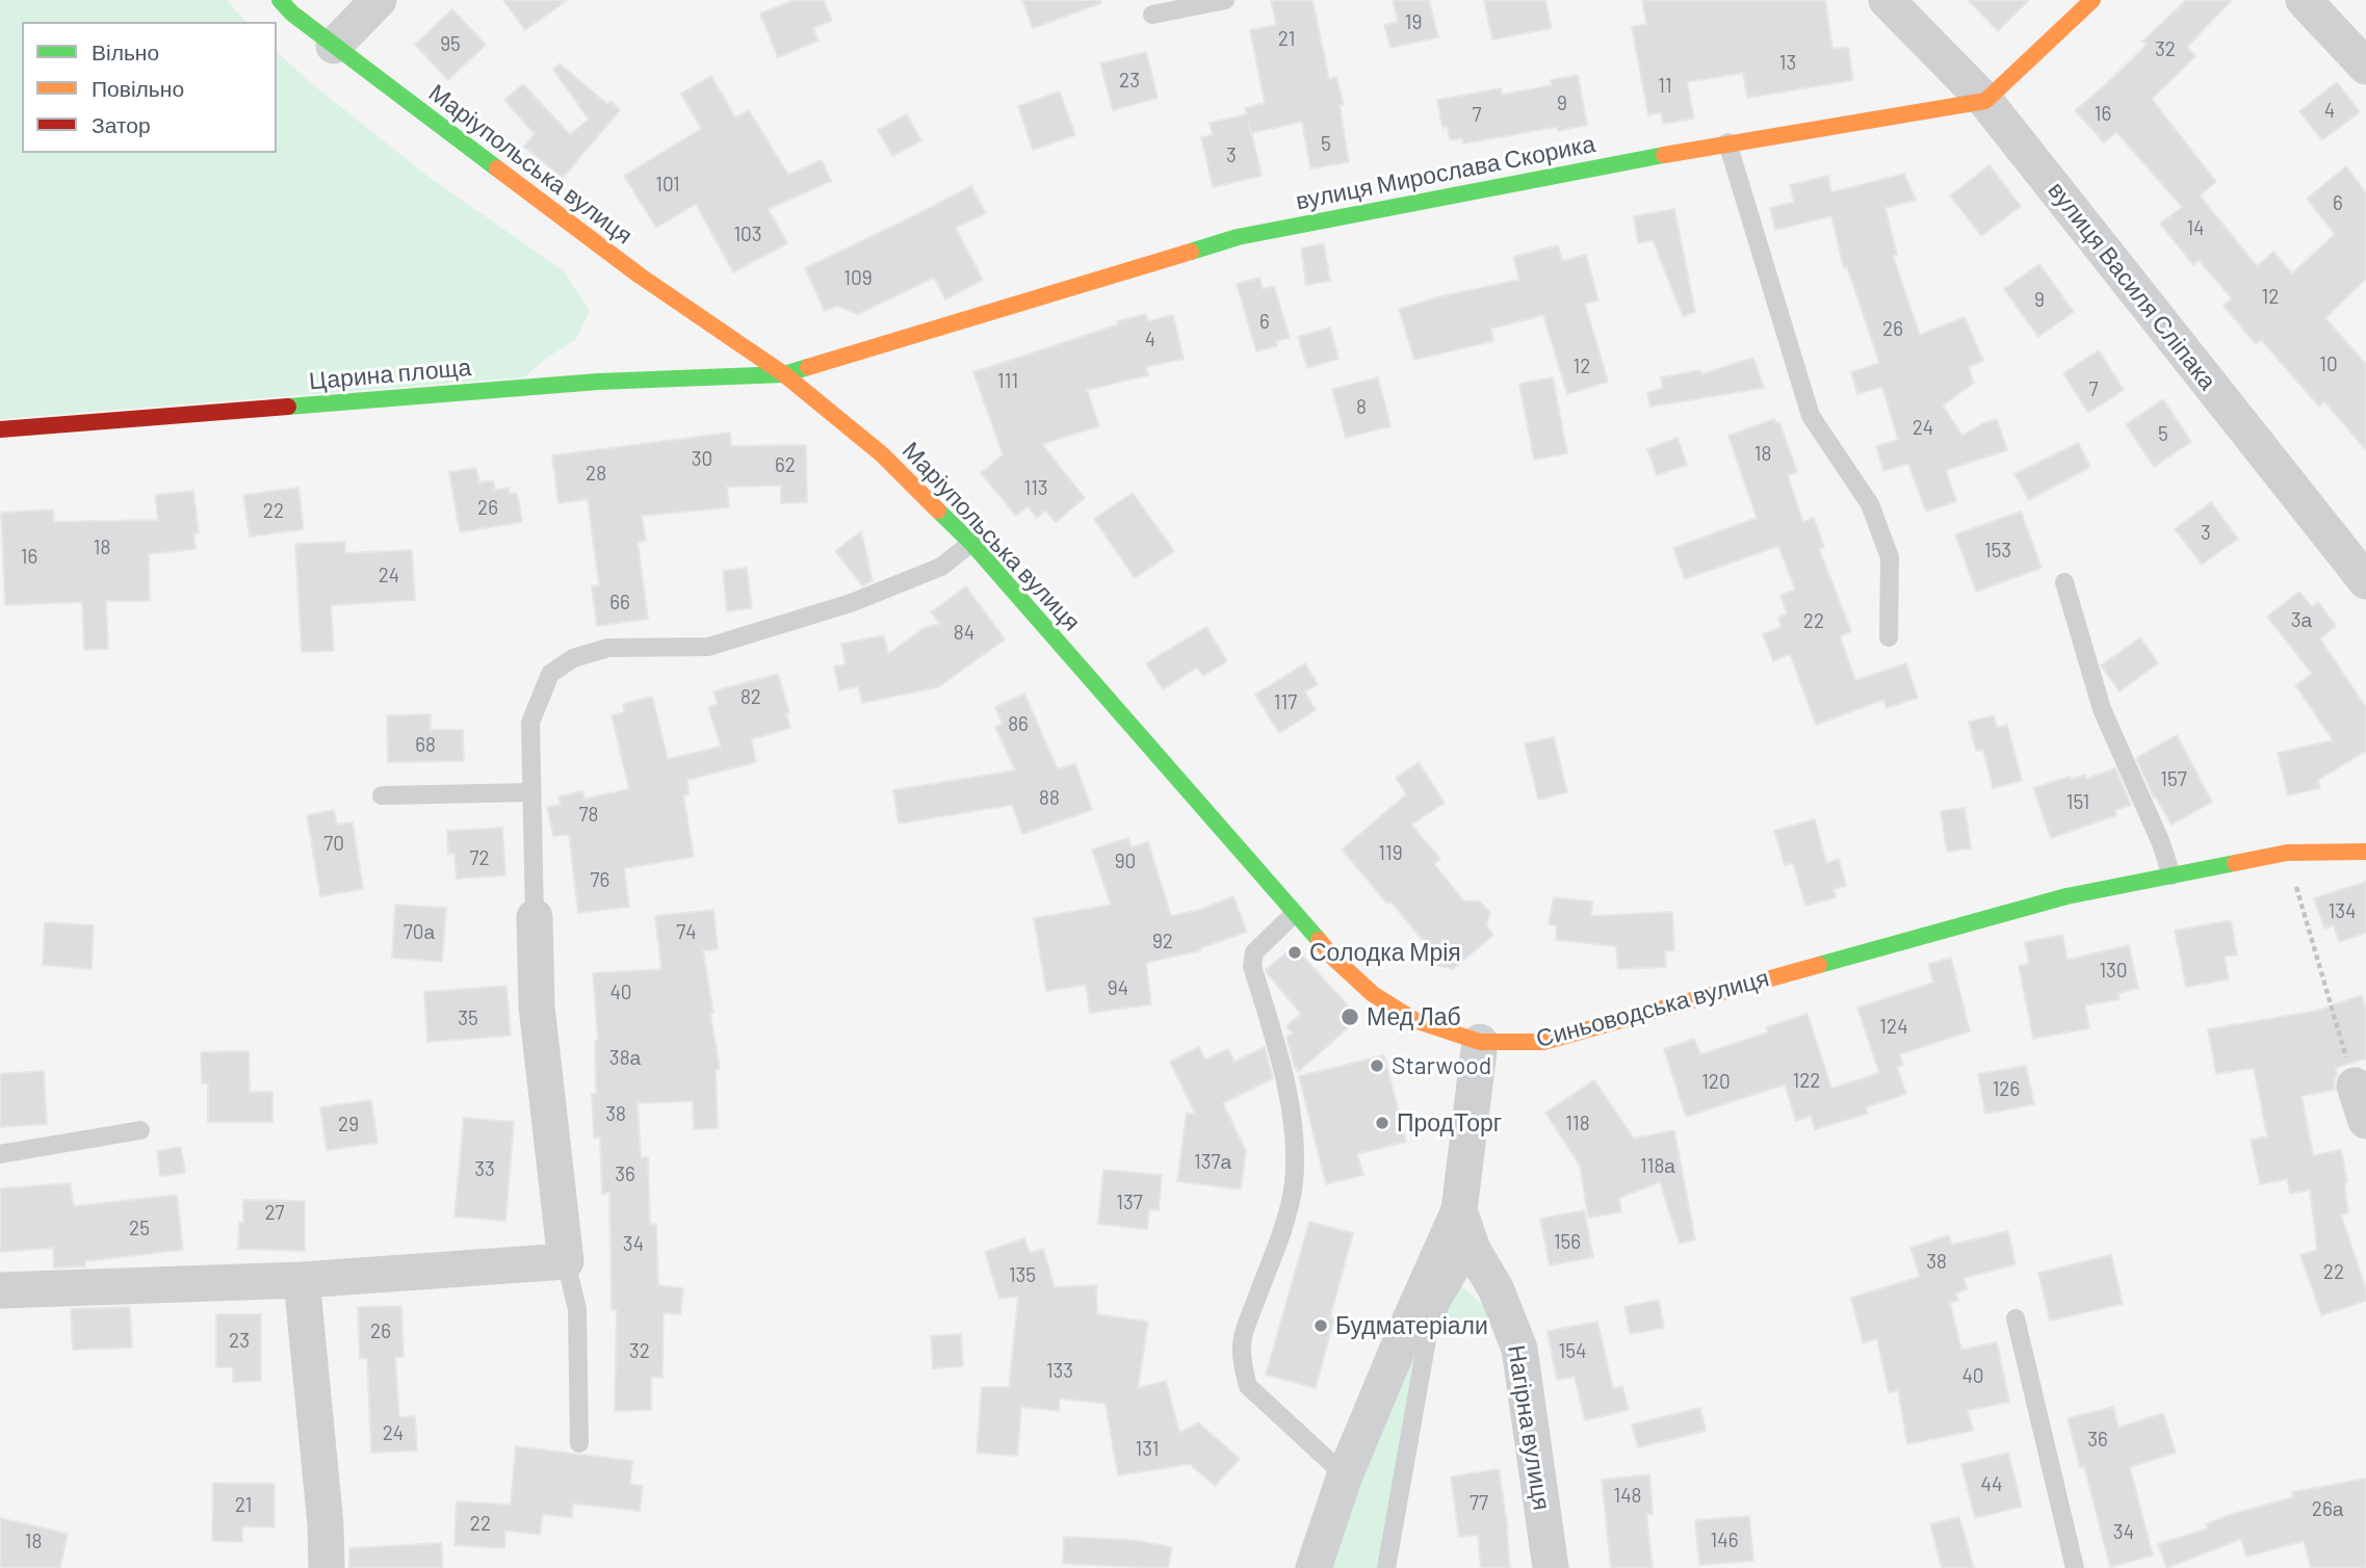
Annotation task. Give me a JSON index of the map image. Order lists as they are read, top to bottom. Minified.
{"streets":{"street":["Маріупольська вулиця","вулиця Мирослава Скорика","вулиця Василя Сліпака","Царина площа","Синьоводська вулиця","Нагірна вулиця"]},"crossings":[["Маріупольська вулиця","вулиця Мирослава Скорика"],["Маріупольська вулиця","Царина площа"],["Маріупольська вулиця","Синьоводська вулиця"],["вулиця Мирослава Скорика","вулиця Василя Сліпака"],["вулиця Мирослава Скорика","Царина площа"]],"places":["Солодка Мрія","Мед Лаб","Starwood","ПродТорг","Будматеріали"],"house_numbers":["19","21","95","32","13","23","11","9","4","16","7","5","3","101","6","14","103","109","12","9","6","26","4","10","12","111","7","8","24","5","18","30","62","28","113","26","22","3","18","153","16","24","66","3а","22","84","82","117","86","68","157","88","151","78","70","119","72","90","76","134","70а","74","92","130","94","40","35","124","38а","122","120","126","38","118","29","137а","118а","33","36","137","27","25","156","34","38","22","135","26","23","32","154","133","40","24","36","131","44","148","77","21","26а","22","34","146","18"],"legend":["Вільно","Повільно","Затор"]}
